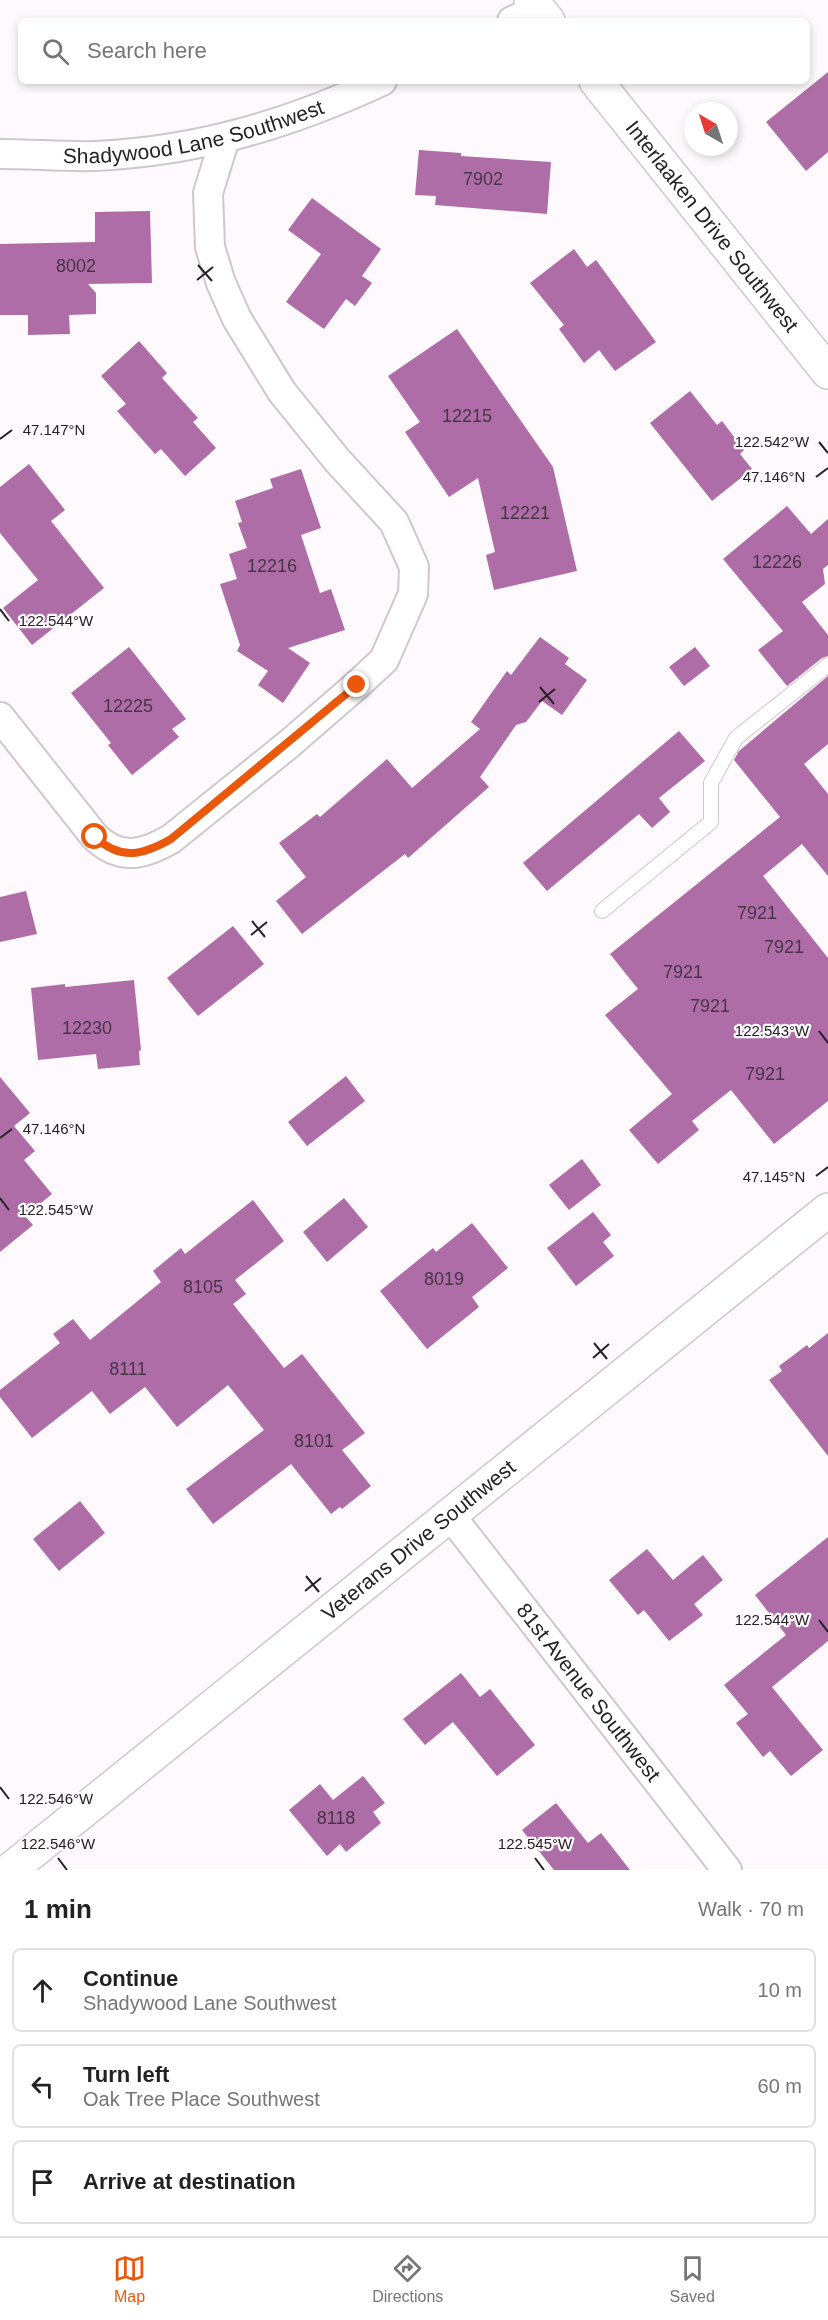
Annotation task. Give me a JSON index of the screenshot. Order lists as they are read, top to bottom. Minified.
{"streets":{"street":["Shadywood Lane Southwest","Interlaaken Drive Southwest","Veterans Drive Southwest","81st Avenue Southwest"]},"crossings":[["Veterans Drive Southwest","81st Avenue Southwest"]],"house_numbers":["7902","8002","12215","12221","12226","12216","12225","7921","7921","7921","7921","12230","7921","8019","8105","8111","8101","8118"],"north":"top left","page":{"search":"Search here","heading":["1 min","Walk · 70 m"],"list":[["Continue","Shadywood Lane Southwest","10 m"],["Turn left","Oak Tree Place Southwest","60 m"],"Arrive at destination"],"nav":["Map","Directions","Saved"]},"coordinates":["47.147°N","122.542°W","47.146°N","122.544°W","122.543°W","47.145°N","122.545°W","122.546°W"]}
